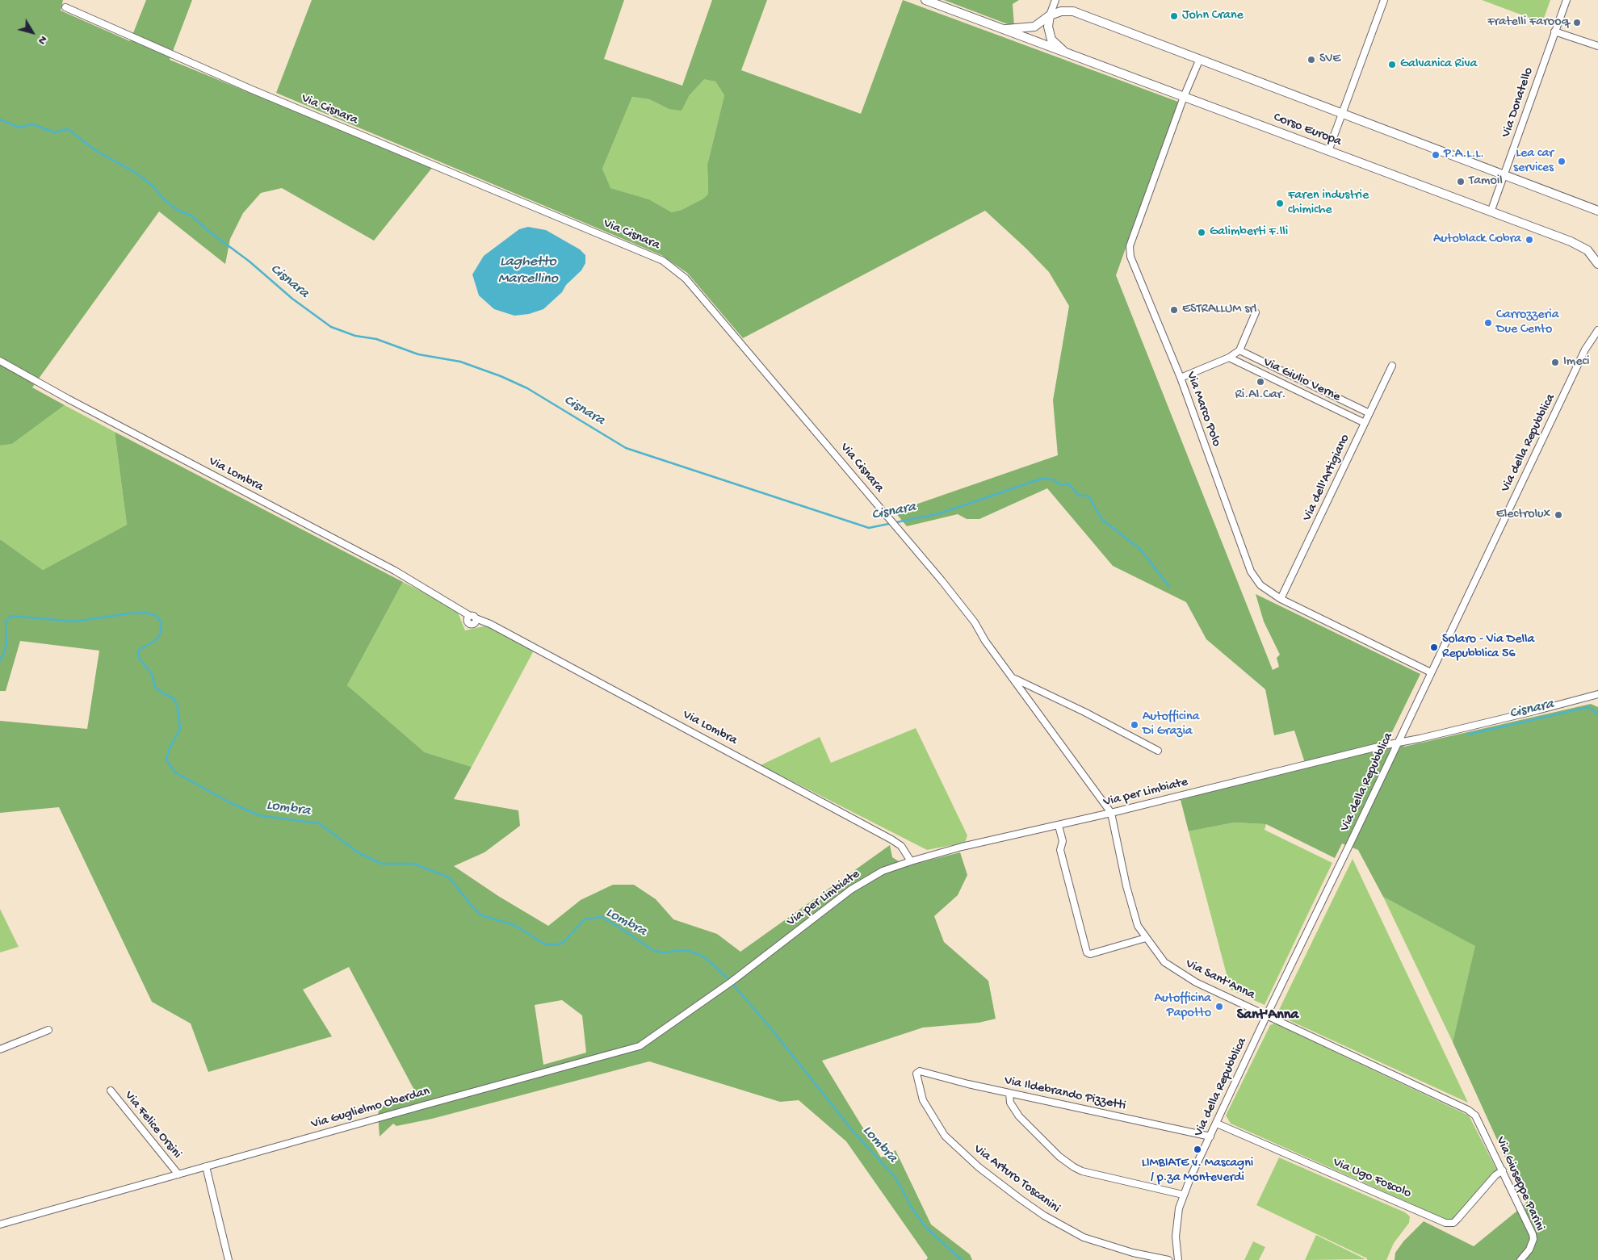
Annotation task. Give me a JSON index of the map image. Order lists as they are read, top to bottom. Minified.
{"streets":{"street":["Via Donatello","Via Cisnara","Corso Europa","Via Giulio Verne","Via Marco Polo","Via della Repubblica","Via Lombra","Via dell'Artigiano","Via per Limbiate","Via Sant'Anna","Via Ildebrando Pizzetti","Via Guglielmo Oberdan","Via Felice Orsini","Via Ugo Foscolo","Via Arturo Toscanini","Via Giuseppe Parini"]},"crossings":[["Via Donatello","Corso Europa"],["Via Cisnara","Via Sant'Anna"],["Corso Europa","Via Marco Polo"],["Via Giulio Verne","Via dell'Artigiano"],["Via Marco Polo","Via della Repubblica"],["Via Marco Polo","Via dell'Artigiano"],["Via della Repubblica","Via per Limbiate"],["Via della Repubblica","Via Sant'Anna"],["Via della Repubblica","Via Ildebrando Pizzetti"],["Via della Repubblica","Via Ugo Foscolo"],["Via Lombra","Via per Limbiate"],["Via per Limbiate","Via Sant'Anna"],["Via per Limbiate","Via Guglielmo Oberdan"],["Via Sant'Anna","Via Giuseppe Parini"],["Via Ildebrando Pizzetti","Via Arturo Toscanini"],["Via Guglielmo Oberdan","Via Felice Orsini"],["Via Ugo Foscolo","Via Giuseppe Parini"]],"districts":["Sant'Anna"],"water":["Laghetto Marcellino","Cisnara","Lombra"],"places":["John Crane","Fratelli Farooq","SVE","Galvanica Riva","P.A.L.L.","Lea car services","Tamoil","Faren industrie chimiche","Galimberti F.lli","Autoblack Cobra","ESTRALLUM srl","Carrozzeria Due Cento","Imeci","Ri.Al.Car.","Electrolux","Solaro - Via Della Repubblica 56","Autofficina Di Grazia","Autofficina Papotto","LIMBIATE v. Mascagni / p.za Monteverdi"],"north":"bottom right"}
